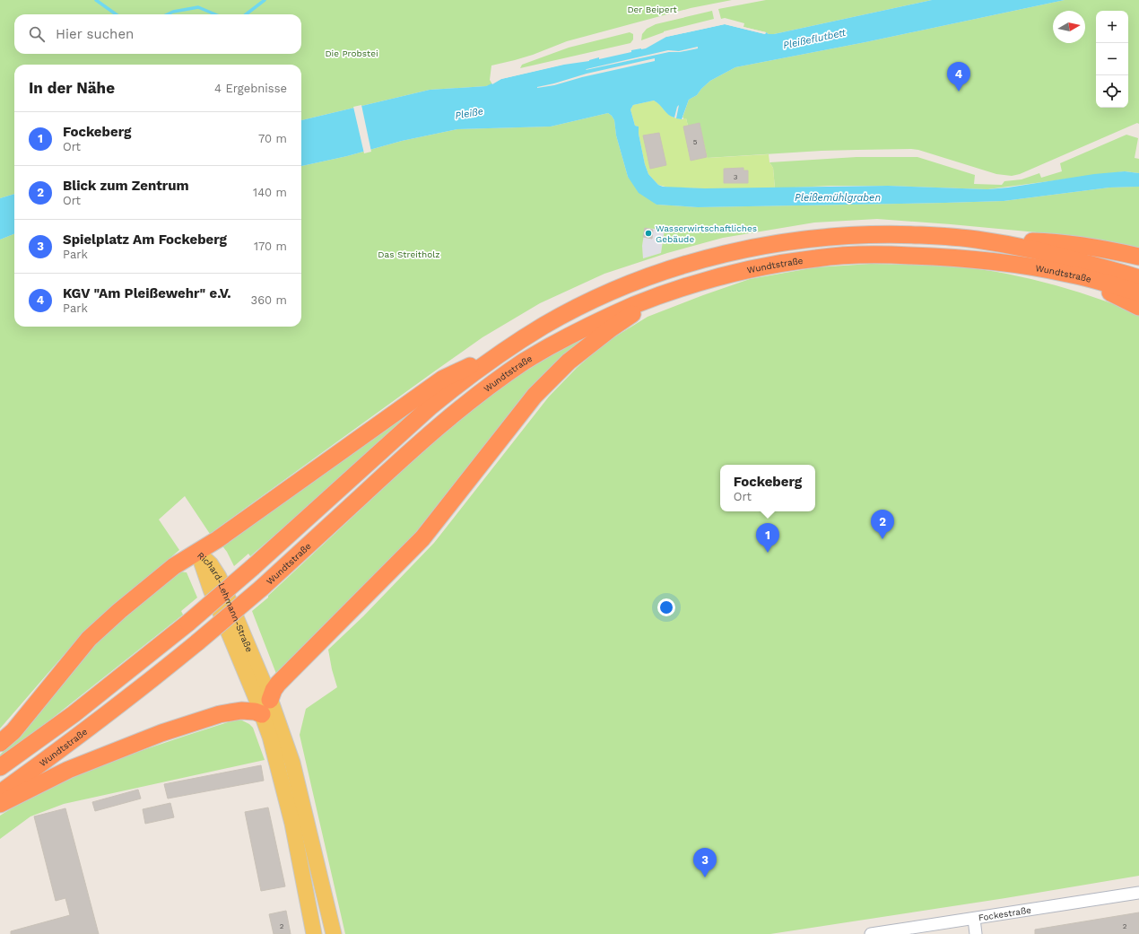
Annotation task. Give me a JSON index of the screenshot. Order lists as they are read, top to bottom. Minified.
{"streets":{"highway":["Wundtstraße"],"main road":["Richard-Lehmann-Straße"],"street":["Fockestraße"]},"water":["Pleißeflutbett","Pleiße","Pleißemühlgraben"],"parks":["Der Beipert","Die Probstei","Das Streitholz"],"places":["Wasserwirtschaftliches Gebäude"],"house_numbers":["5","3","2","2"],"north":"right","page":{"map_buttons":["+","−"],"search":"Hier suchen","pins":["4","2","1","3"],"heading":["In der Nähe","4 Ergebnisse"],"list":[{"mark":"1","name":"Fockeberg","note":"Ort","value":"70 m"},{"mark":"2","name":"Blick zum Zentrum","note":"Ort","value":"140 m"},{"mark":"3","name":"Spielplatz Am Fockeberg","note":"Park","value":"170 m"},{"mark":"4","name":"KGV \"Am Pleißewehr\" e.V.","note":"Park","value":"360 m"}],"popup":["Fockeberg","Ort"]}}
